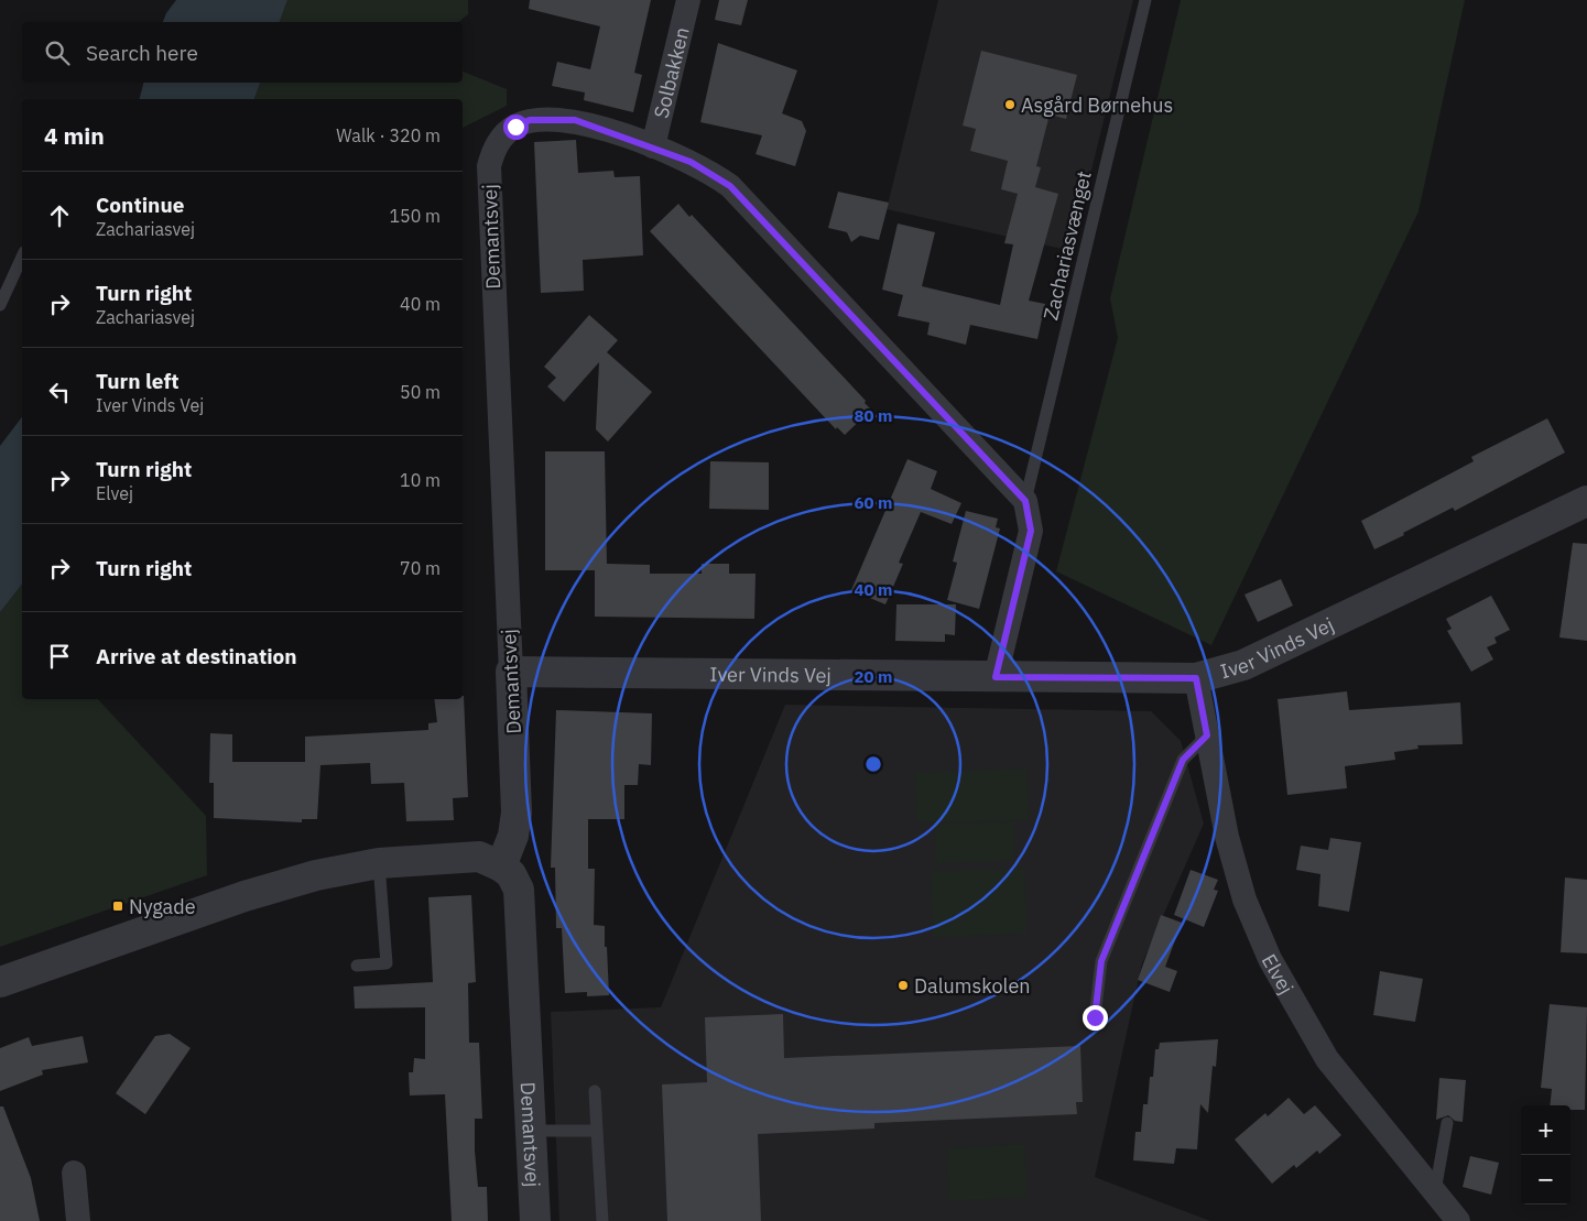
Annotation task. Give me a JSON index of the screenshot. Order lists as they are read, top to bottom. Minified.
{"streets":{"street":["Solbakken","Demantsvej","Iver Vinds Vej","Elvej"],"lane":["Zachariasvænget"]},"crossings":[["Solbakken","Demantsvej"],["Demantsvej","Iver Vinds Vej"],["Iver Vinds Vej","Elvej"]],"places":{"other":["Asgård Børnehus","Dalumskolen"],"transit":["Nygade"]},"page":{"search":"Search here","heading":["4 min","Walk · 320 m"],"list":[["Continue","Zachariasvej","150 m"],["Turn right","Zachariasvej","40 m"],["Turn left","Iver Vinds Vej","50 m"],["Turn right","Elvej","10 m"],["Turn right","70 m"],"Arrive at destination"],"map_buttons":["+","−"]},"rings":["80 m","60 m","40 m","20 m"]}
